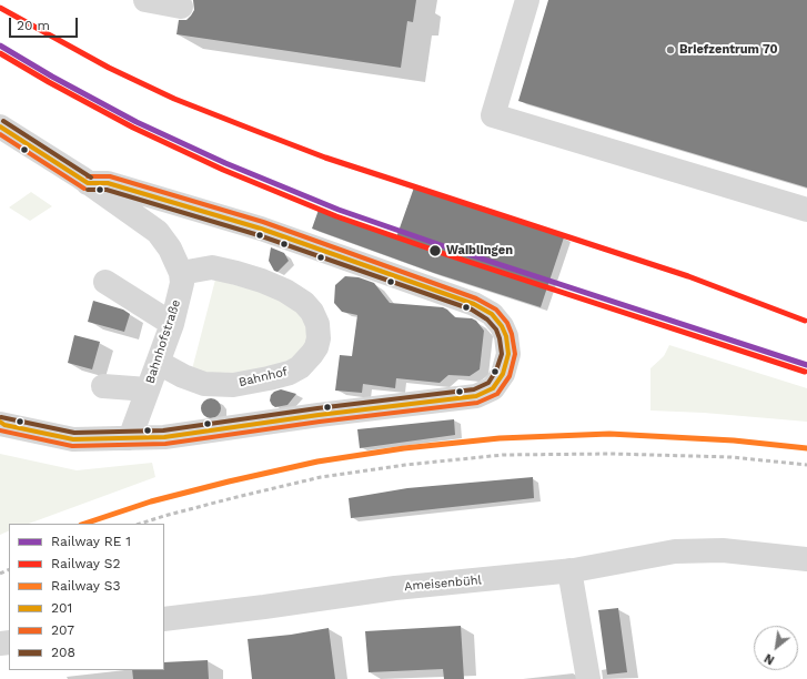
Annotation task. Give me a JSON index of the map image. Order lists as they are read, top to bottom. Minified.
{"streets":{"street":["Bahnhofstraße","Bahnhof","Ameisenbühl"]},"crossings":[["Bahnhofstraße","Bahnhof"]],"places":["Briefzentrum 70","Waiblingen"],"lines":["rail line S2","transit line 208","transit line 201","transit line 207","rail line S3"],"legend":["Railway RE 1","Railway S2","Railway S3","201","207","208"],"scale_bar":"20 m","north":"bottom left"}
